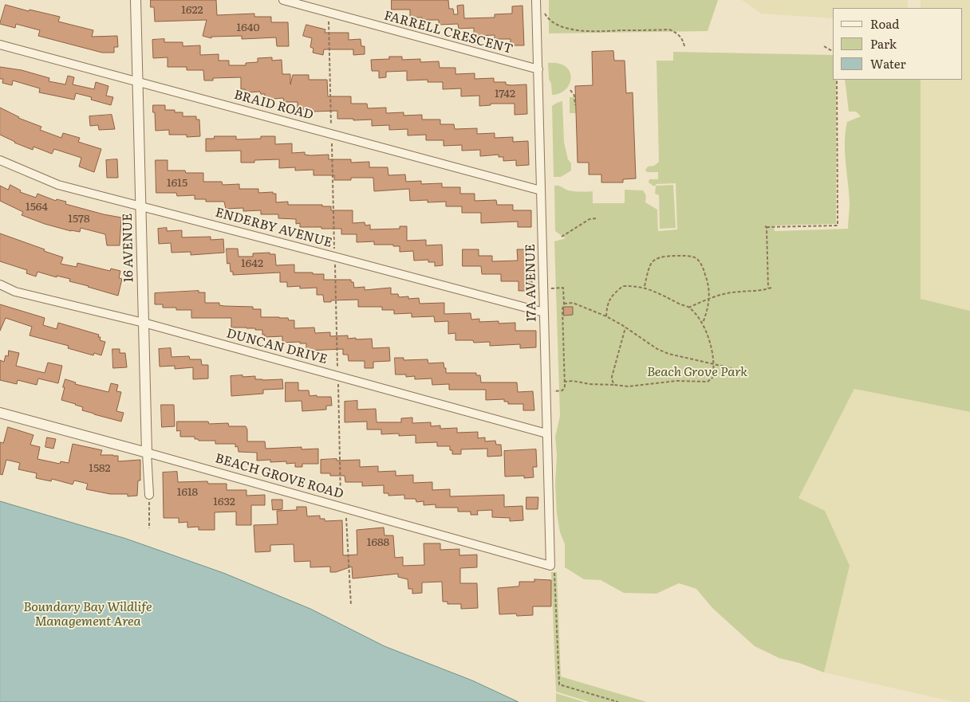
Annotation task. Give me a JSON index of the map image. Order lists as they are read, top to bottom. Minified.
{"streets":{"street":["FARRELL CRESCENT","BRAID ROAD","ENDERBY AVENUE","16 AVENUE","17A AVENUE","DUNCAN DRIVE","BEACH GROVE ROAD"]},"crossings":[["FARRELL CRESCENT","17A AVENUE"],["BRAID ROAD","16 AVENUE"],["BRAID ROAD","17A AVENUE"],["ENDERBY AVENUE","16 AVENUE"],["ENDERBY AVENUE","17A AVENUE"],["16 AVENUE","DUNCAN DRIVE"],["16 AVENUE","BEACH GROVE ROAD"],["17A AVENUE","DUNCAN DRIVE"],["17A AVENUE","BEACH GROVE ROAD"]],"parks":["Beach Grove Park","Boundary Bay Wildlife Management Area"],"house_numbers":["1622","1640","1742","1615","1564","1578","1642","1582","1618","1632","1688"],"legend":["Road","Park","Water"]}
